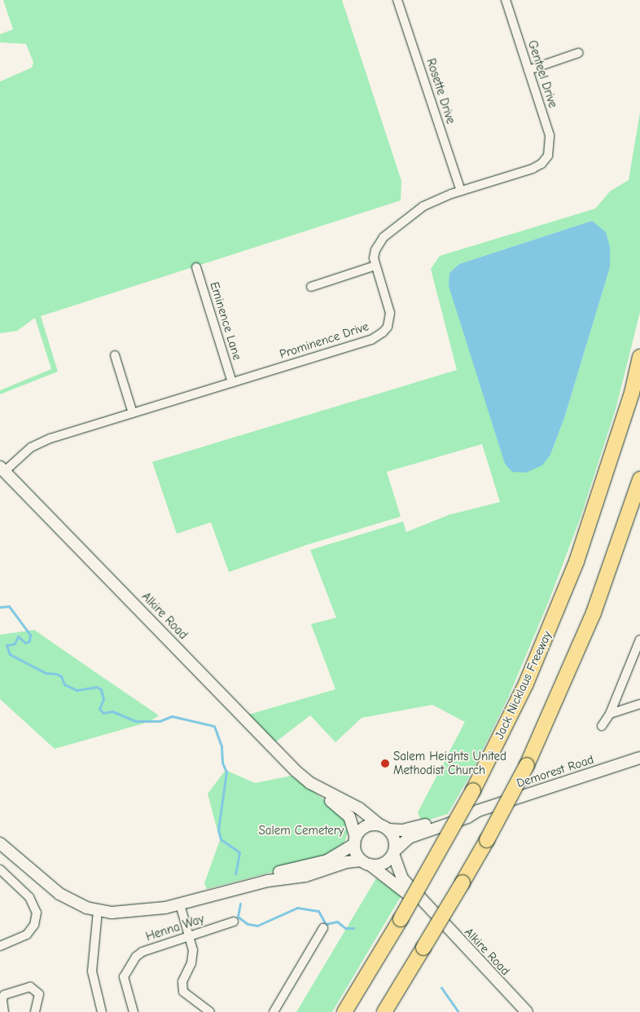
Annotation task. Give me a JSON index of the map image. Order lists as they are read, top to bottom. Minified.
{"streets":{"highway":["Jack Nicklaus Freeway"],"main road":["Alkire Road","Demorest Road"],"street":["Genteel Drive","Rosette Drive","Eminence Lane","Prominence Drive","Henna Way"]},"crossings":[["Genteel Drive","Prominence Drive"],["Rosette Drive","Prominence Drive"],["Eminence Lane","Prominence Drive"],["Prominence Drive","Alkire Road"],["Alkire Road","Demorest Road"]],"parks":["Salem Cemetery"],"places":["Salem Heights United Methodist Church"]}
